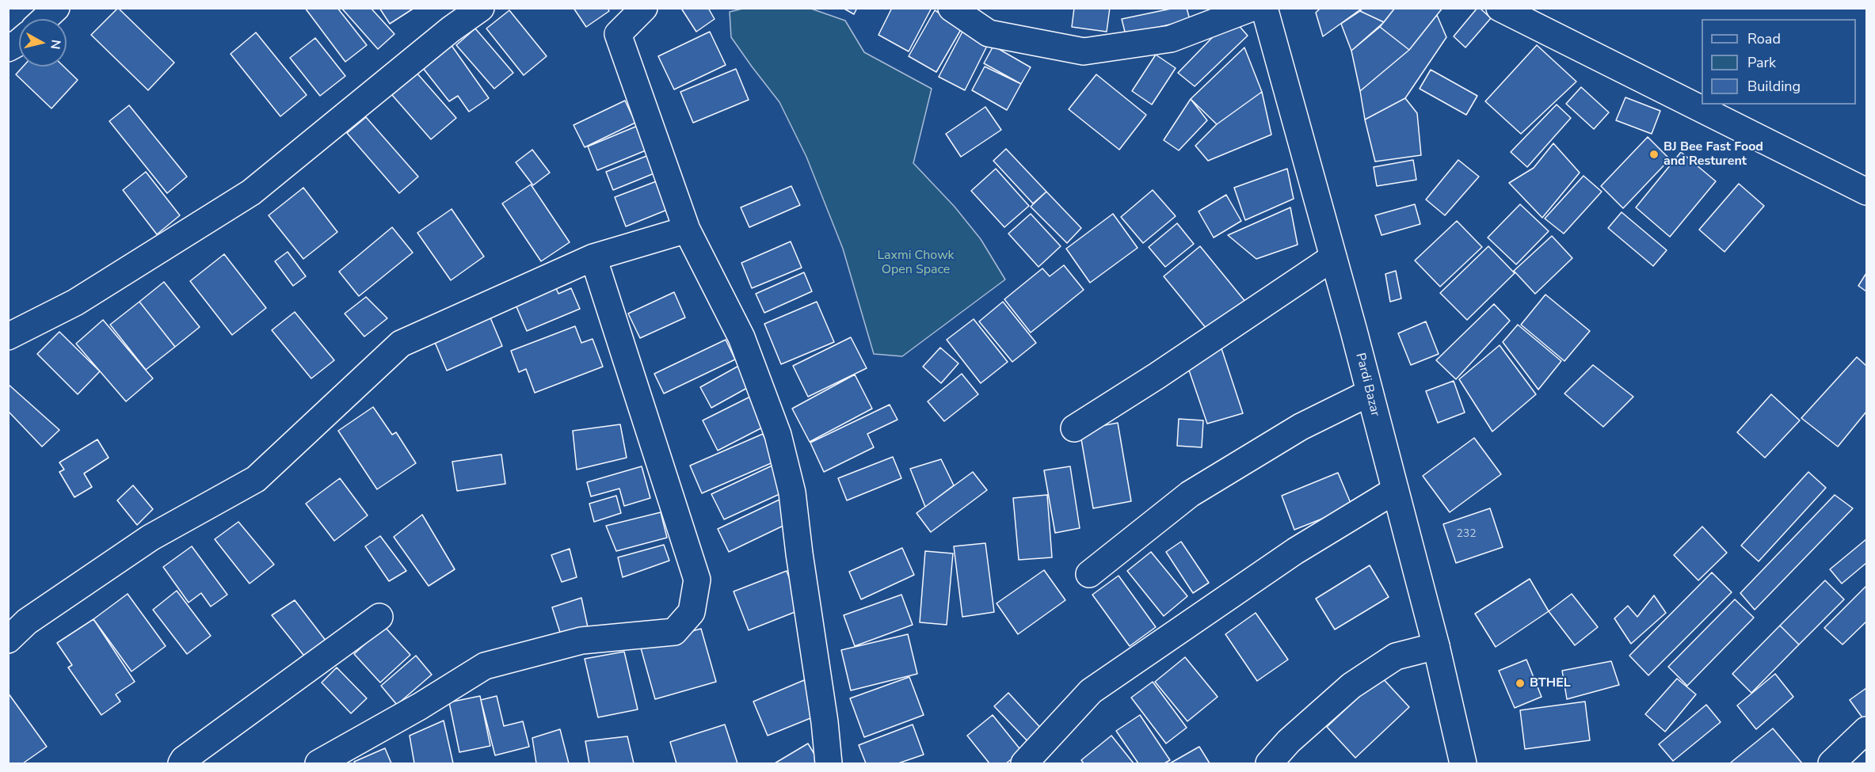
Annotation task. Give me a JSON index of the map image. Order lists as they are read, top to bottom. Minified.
{"streets":{"street":["Pardi Bazar"]},"parks":["Laxmi Chowk Open Space"],"places":["BJ Bee Fast Food and Resturent","BTHEL"],"house_numbers":["232"],"legend":["Road","Park","Building"],"north":"right"}
